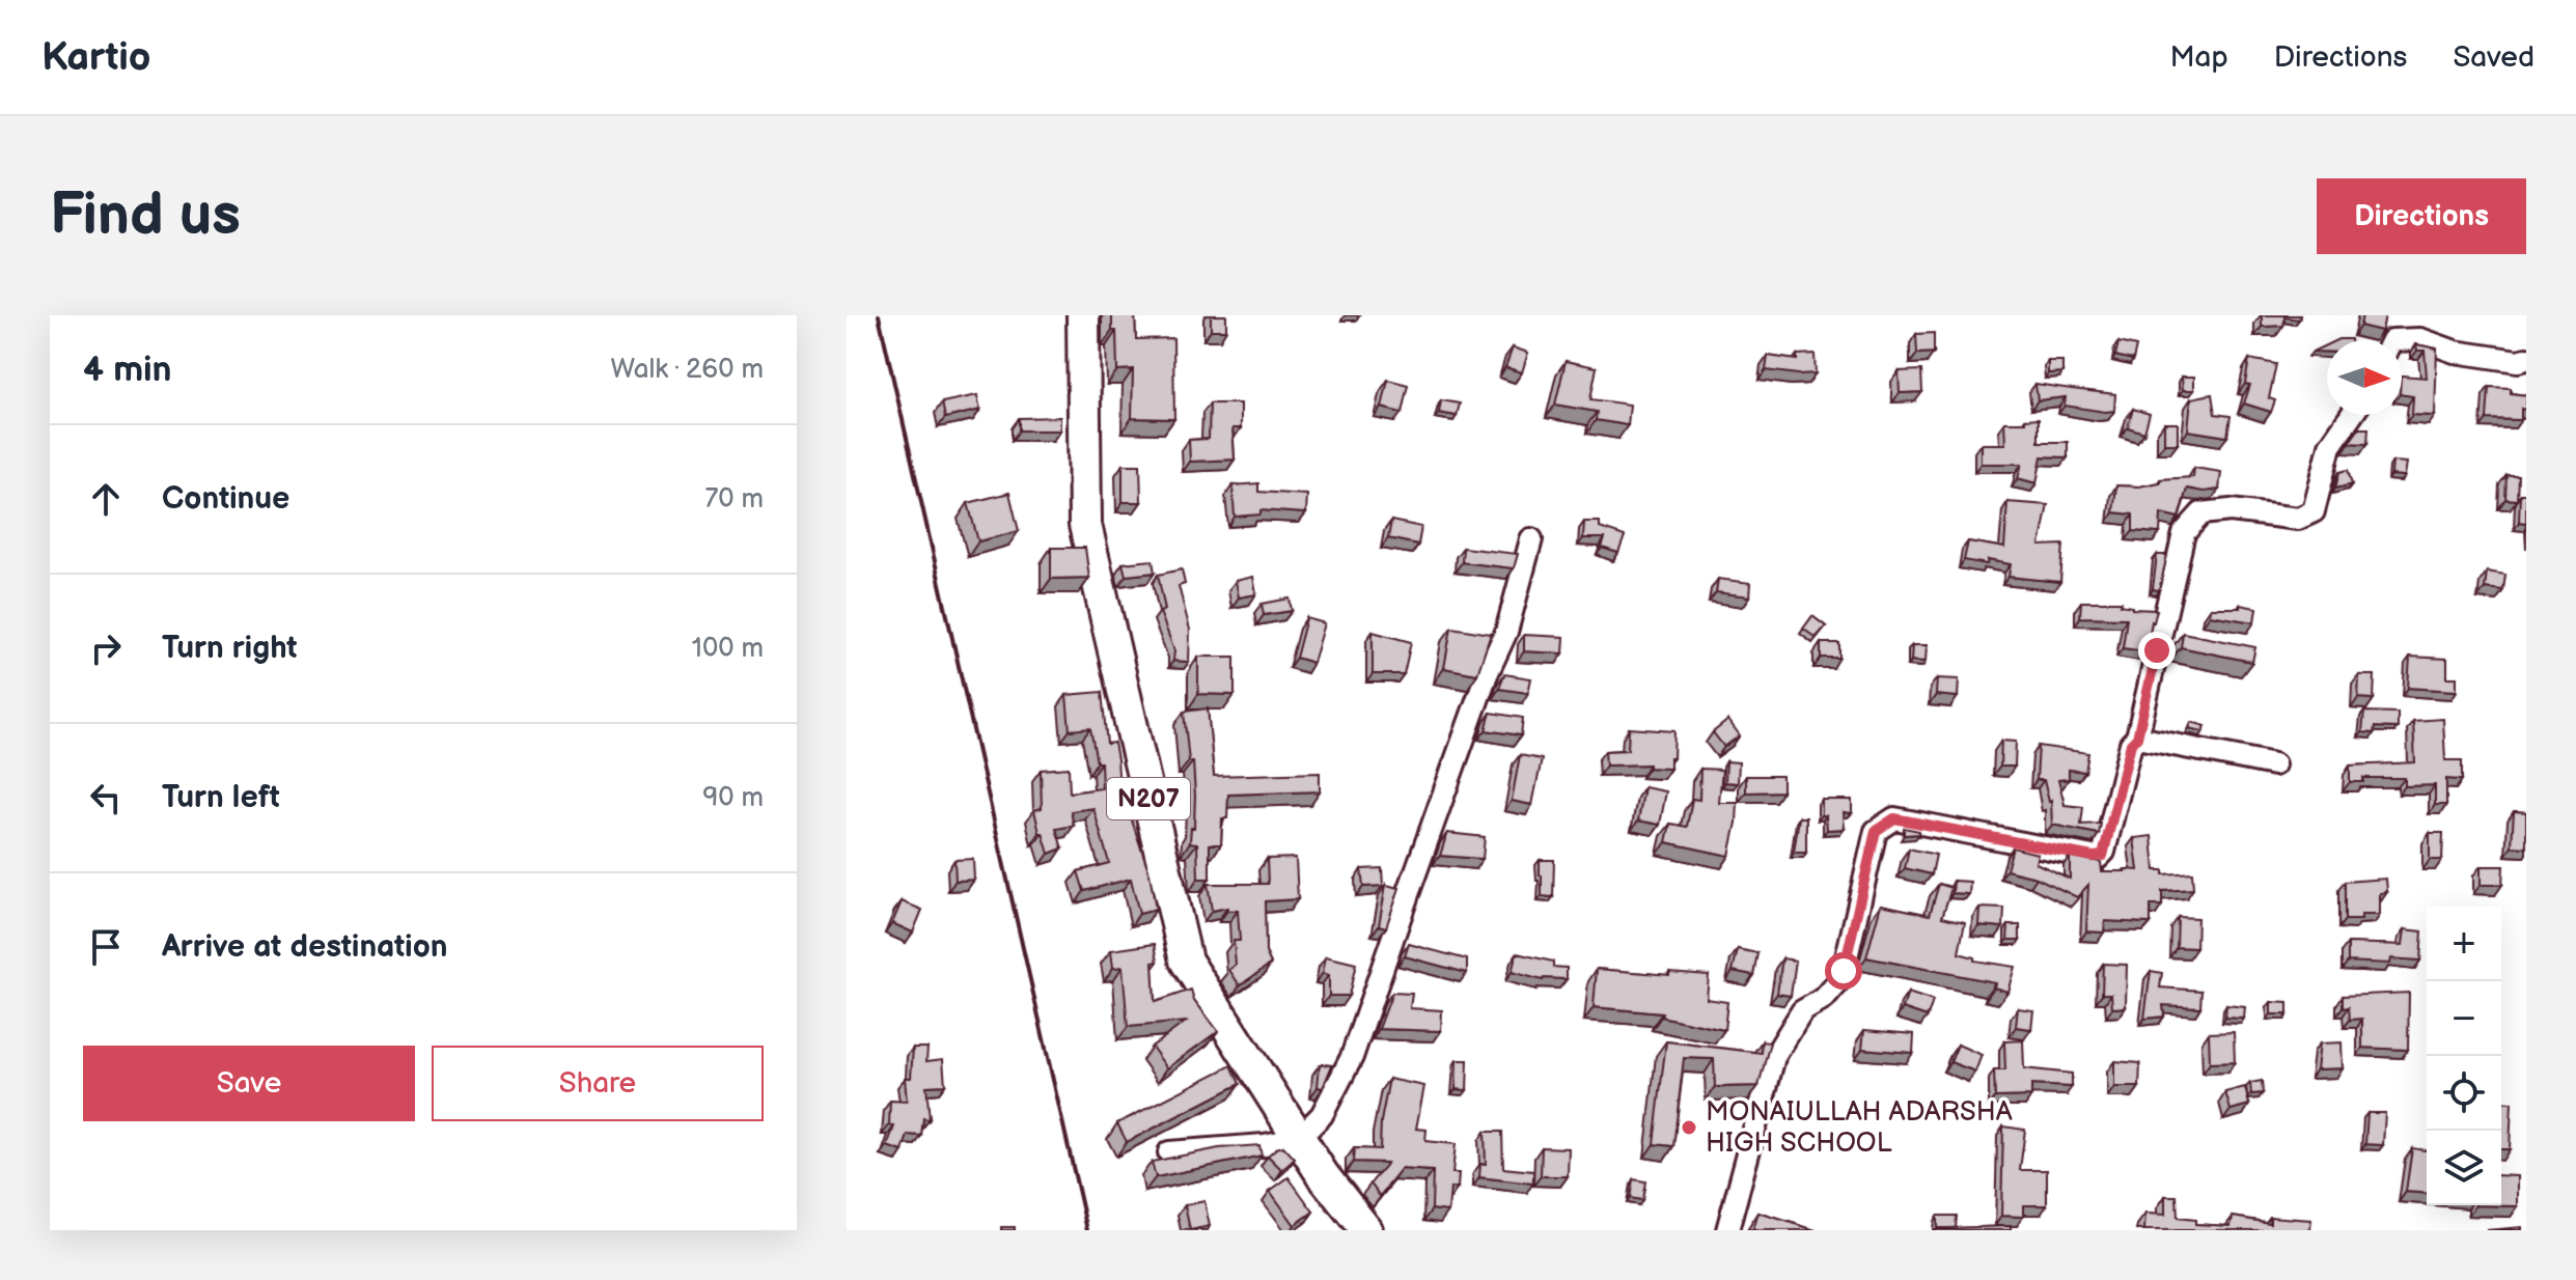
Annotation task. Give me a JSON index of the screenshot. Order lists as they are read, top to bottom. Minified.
{"streets":{"highway":["N207"]},"places":["MONAIULLAH ADARSHA HIGH SCHOOL"],"north":"right","page":{"header":"Kartio","nav":["Map","Directions","Saved"],"buttons":["Directions",["Save","Share"]],"title":"Find us","heading":["4 min","Walk · 260 m"],"list":[["Continue","70 m"],["Turn right","100 m"],["Turn left","90 m"],"Arrive at destination"],"map_buttons":["+","−"]}}
